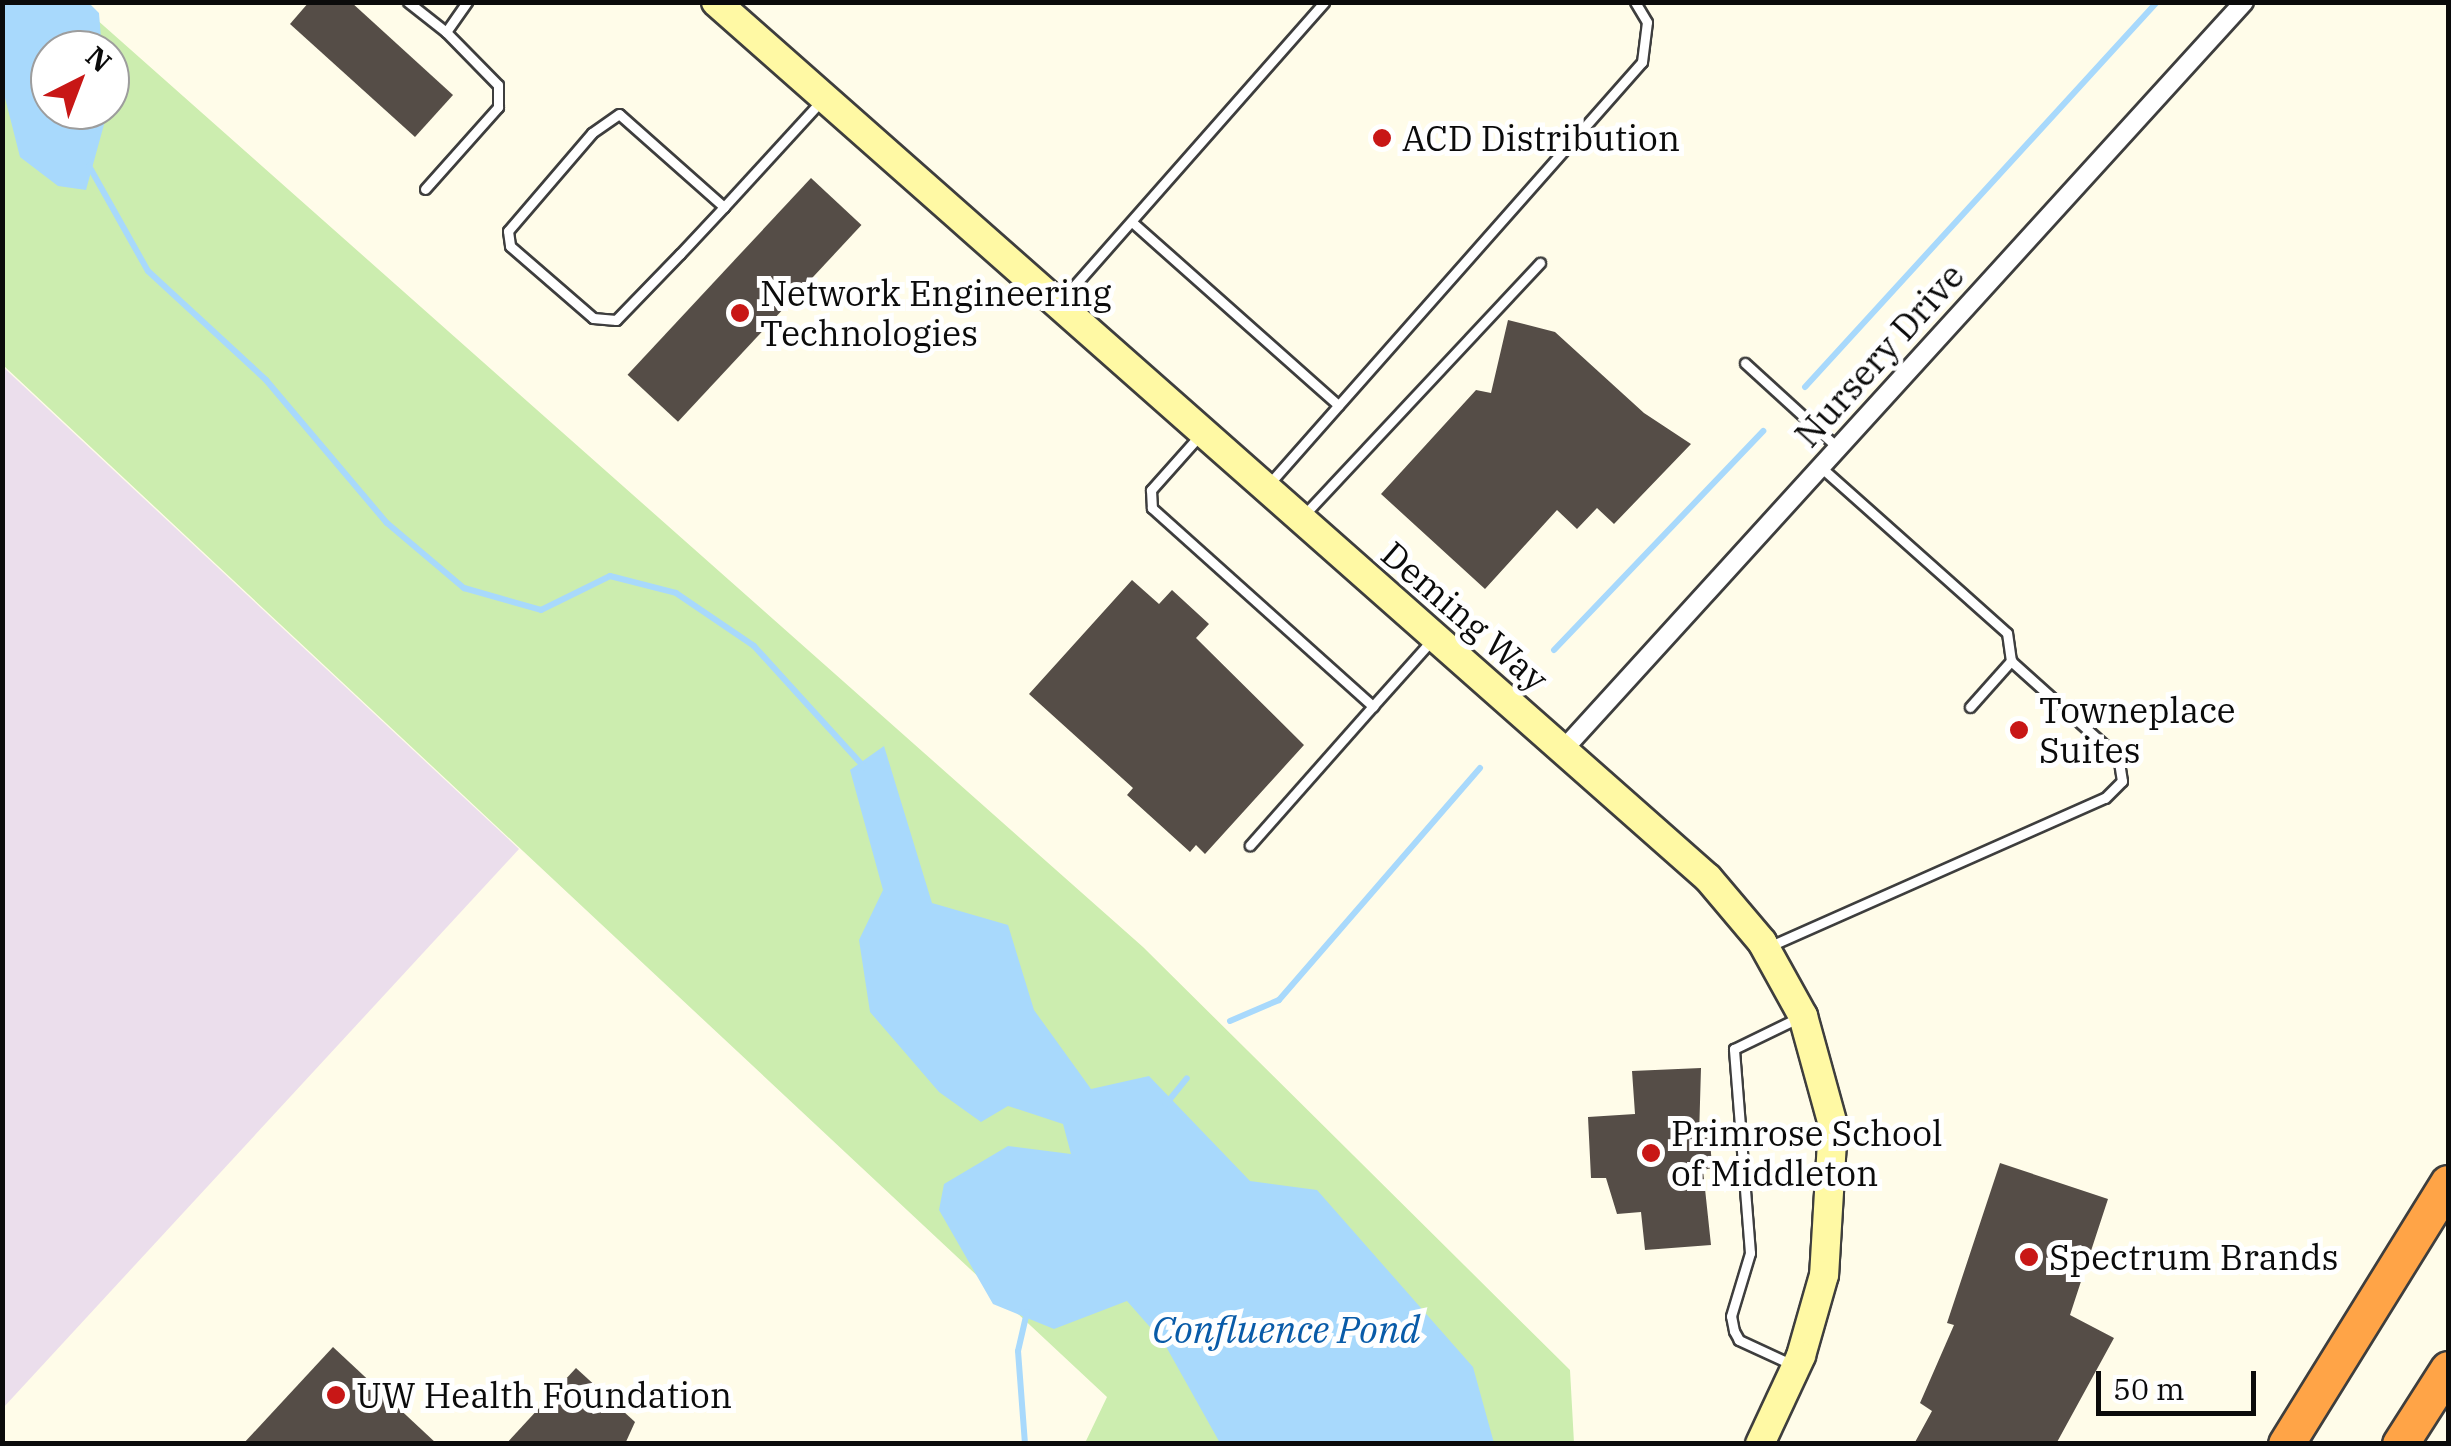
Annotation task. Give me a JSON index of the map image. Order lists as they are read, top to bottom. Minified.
{"streets":{"street":["Nursery Drive","Deming Way"]},"crossings":[["Nursery Drive","Deming Way"]],"water":["Confluence Pond"],"places":["ACD Distribution","Network Engineering Technologies","Towneplace Suites","Primrose School of Middleton","Spectrum Brands","UW Health Foundation"],"scale_bar":"50 m","north":"top right"}
